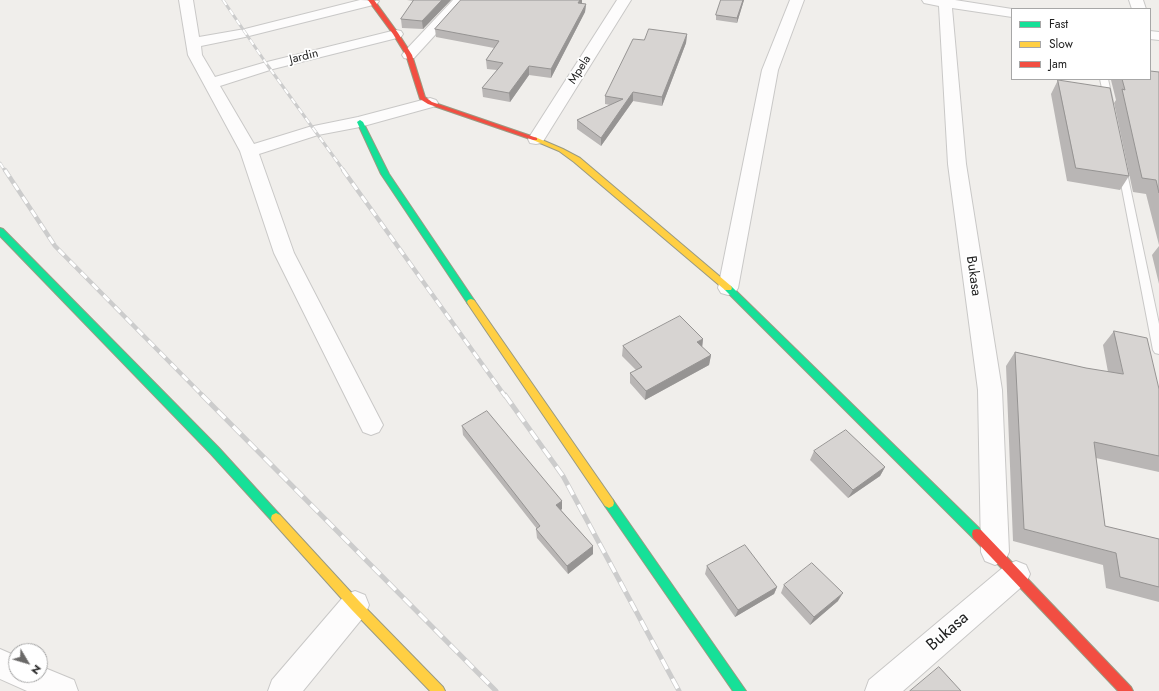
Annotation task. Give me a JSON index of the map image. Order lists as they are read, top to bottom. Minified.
{"streets":{"street":["Jardin","Mpela","Bukasa"]},"legend":["Fast","Slow","Jam"],"north":"bottom right"}
